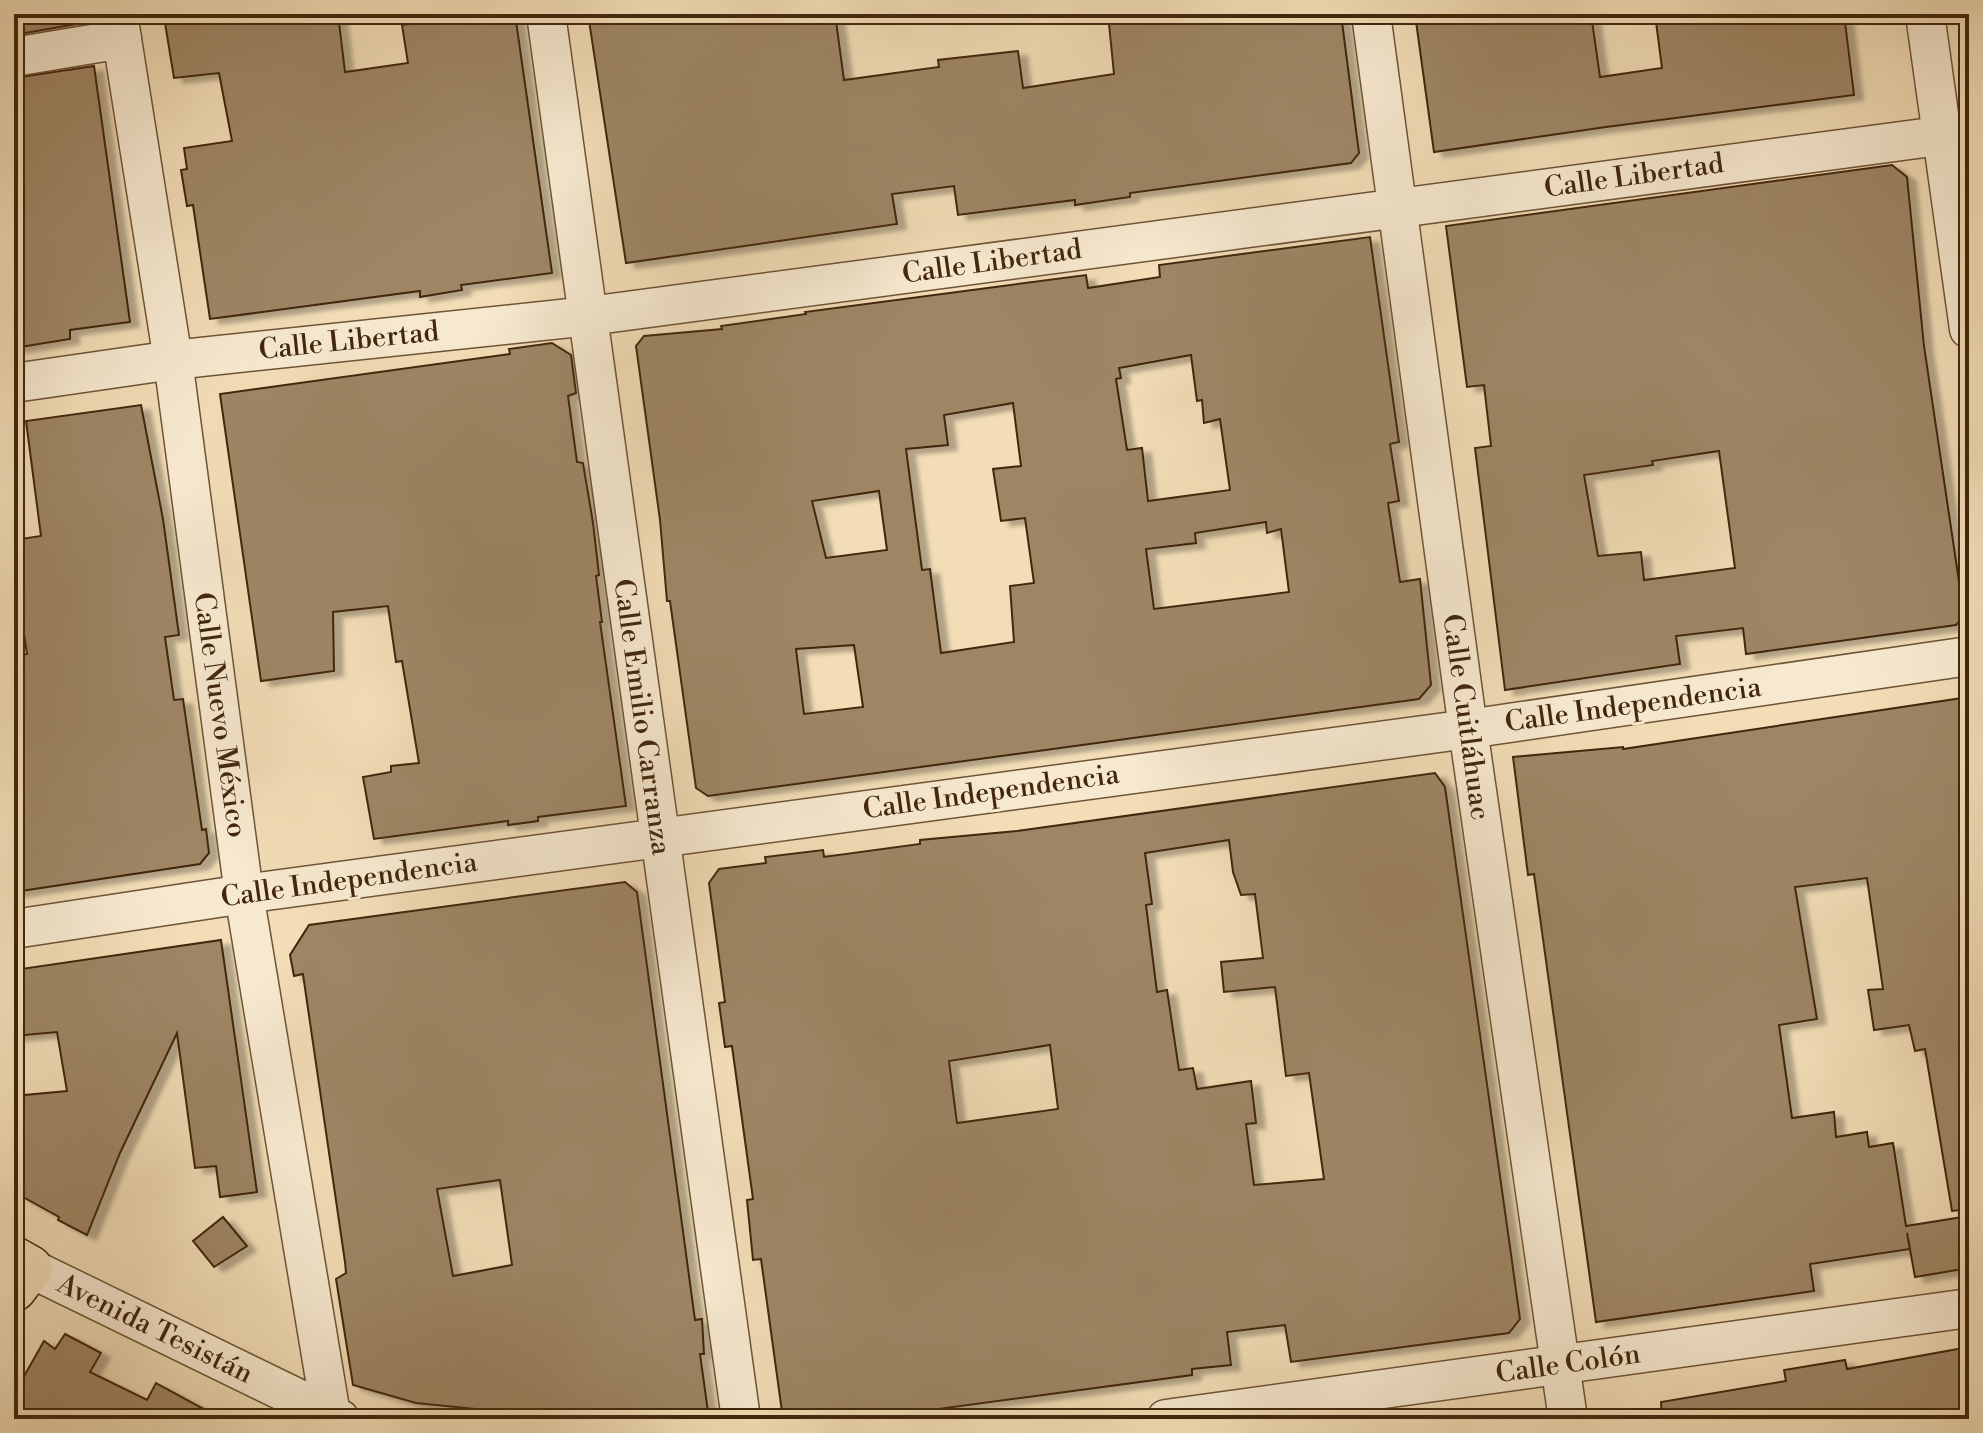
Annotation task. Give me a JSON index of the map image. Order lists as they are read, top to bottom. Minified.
{"streets":{"street":["Calle Libertad","Calle Independencia","Calle Nuevo México","Calle Emilio Carranza","Calle Cuitláhuac","Avenida Tesistán","Calle Colón"]},"crossings":[["Calle Libertad","Calle Nuevo México"],["Calle Libertad","Calle Emilio Carranza"],["Calle Libertad","Calle Cuitláhuac"],["Calle Independencia","Calle Nuevo México"],["Calle Independencia","Calle Emilio Carranza"],["Calle Independencia","Calle Cuitláhuac"],["Calle Nuevo México","Avenida Tesistán"],["Calle Cuitláhuac","Calle Colón"]]}
